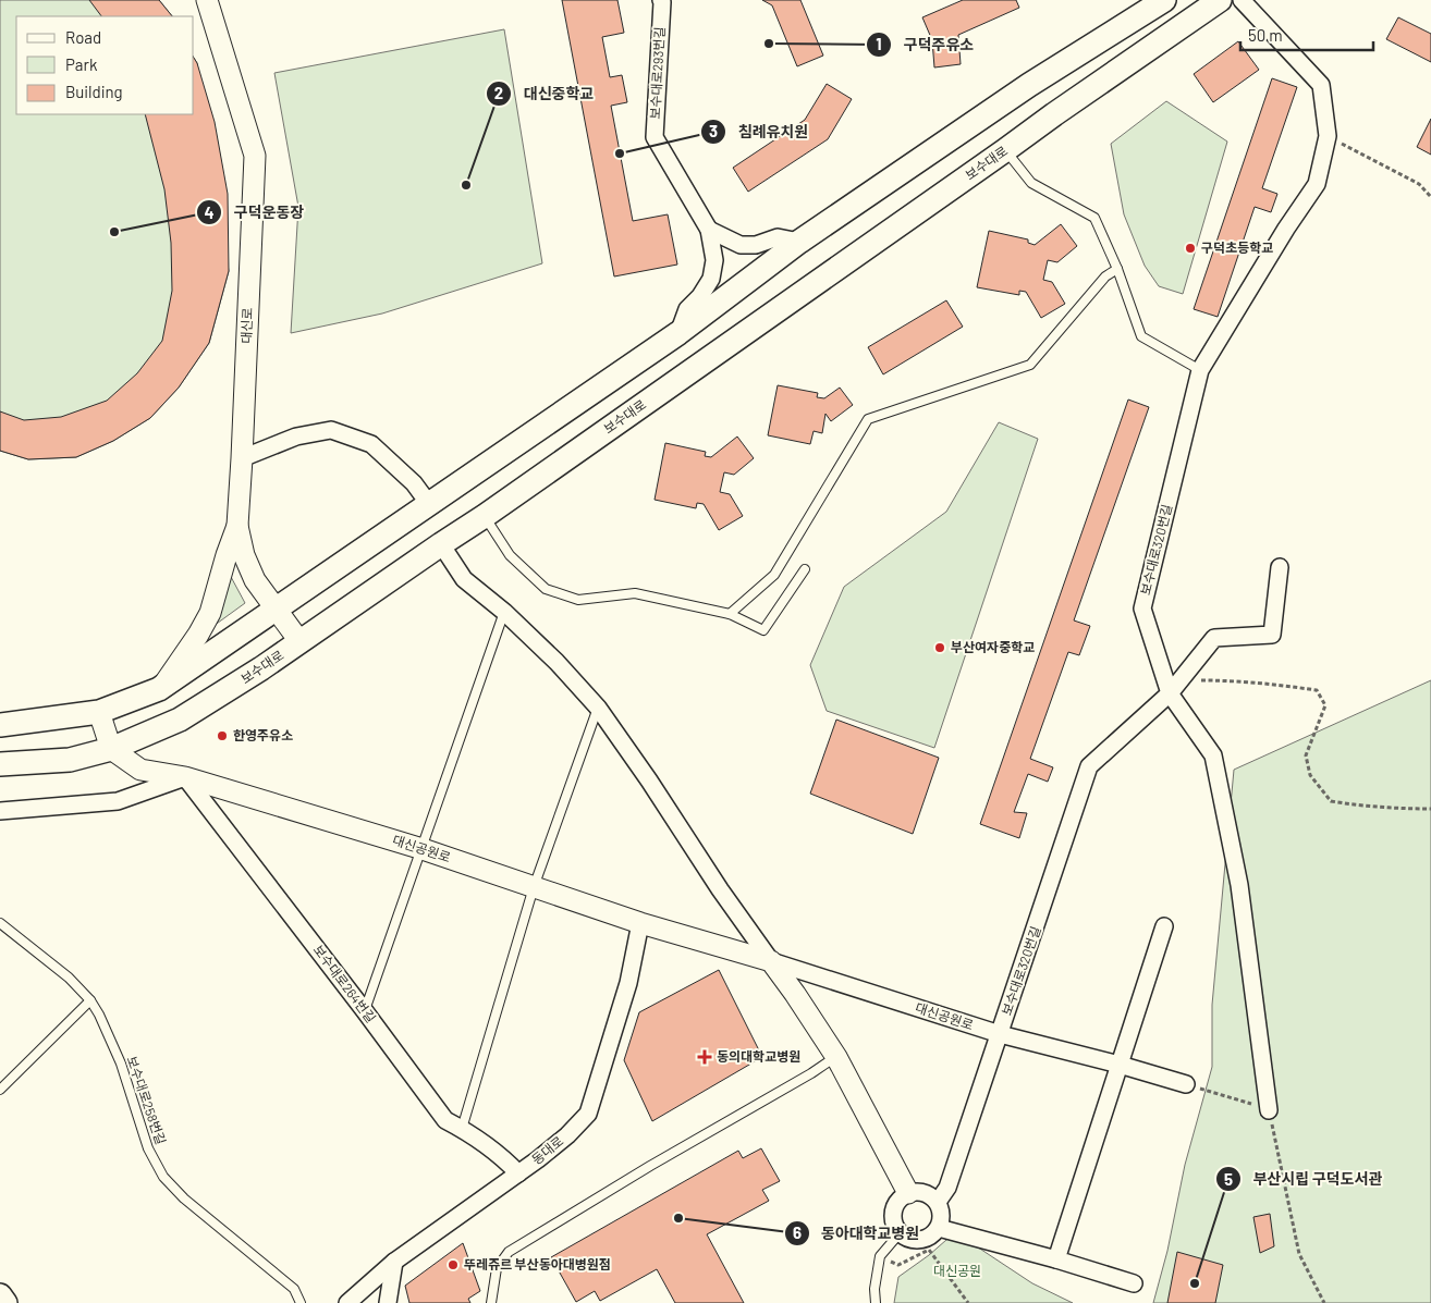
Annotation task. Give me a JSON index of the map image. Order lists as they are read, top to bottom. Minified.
{"streets":{"main road":["보수대로"],"street":["보수대로293번길","대신로","보수대로320번길","대신공원로","보수대로264번길","동대로"],"lane":["보수대로258번길"]},"crossings":[["보수대로","대신로"],["보수대로","대신공원로"],["보수대로320번길","대신공원로"],["대신공원로","보수대로264번길"],["대신공원로","동대로"],["보수대로264번길","동대로"]],"parks":["대신공원"],"places":{"other":["구덕주유소","침례유치원","대신중학교","구덕운동장","구덕초등학교","부산여자중학교","한영주유소","동아대학교병원","뚜레쥬르 부산동아대병원점","부산시립 구덕도서관"],"health":["동의대학교병원"]},"legend":["Road","Park","Building"],"scale_bar":"50 m"}
